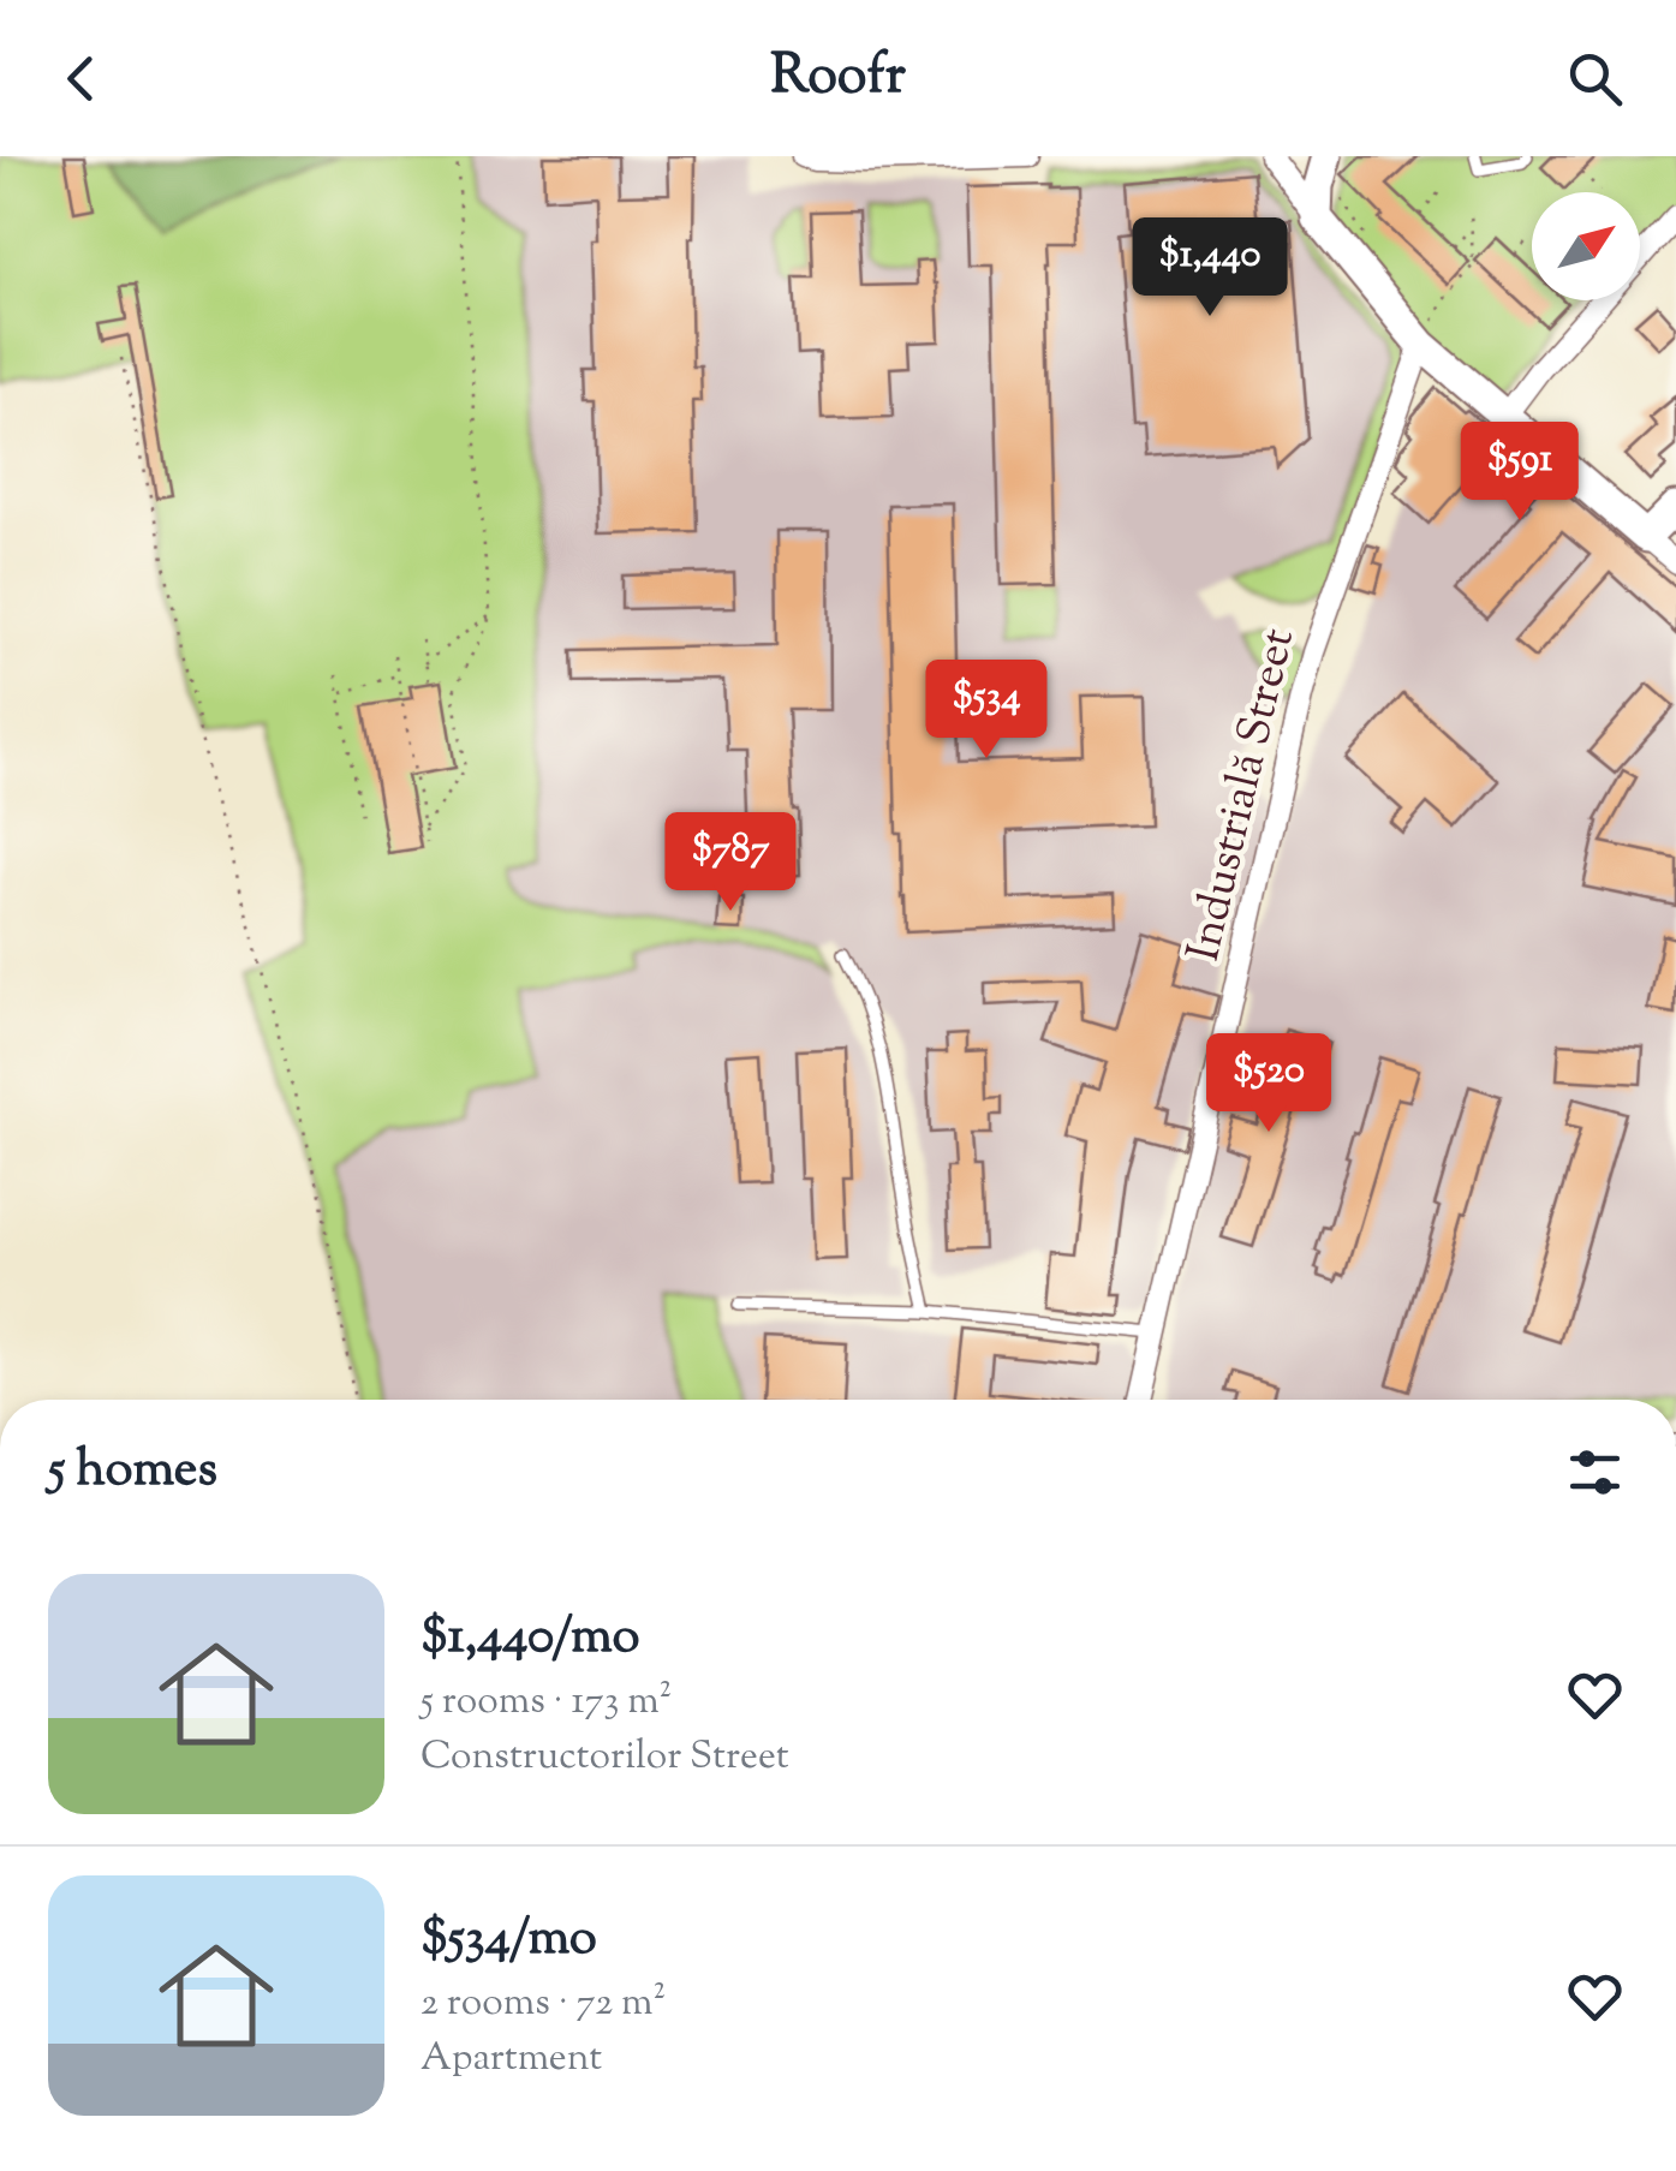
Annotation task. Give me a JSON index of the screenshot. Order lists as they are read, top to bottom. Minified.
{"streets":{"street":["Industrială Street"]},"north":"top right","page":{"header":"Roofr","price":["$1,440","$591","$534","$787","$520"],"heading":"5 homes","list":[{"name":"$1,440/mo","note":"5 rooms · 173 m² · Constructorilor Street"},{"name":"$534/mo","note":"2 rooms · 72 m² · Apartment"}]}}
